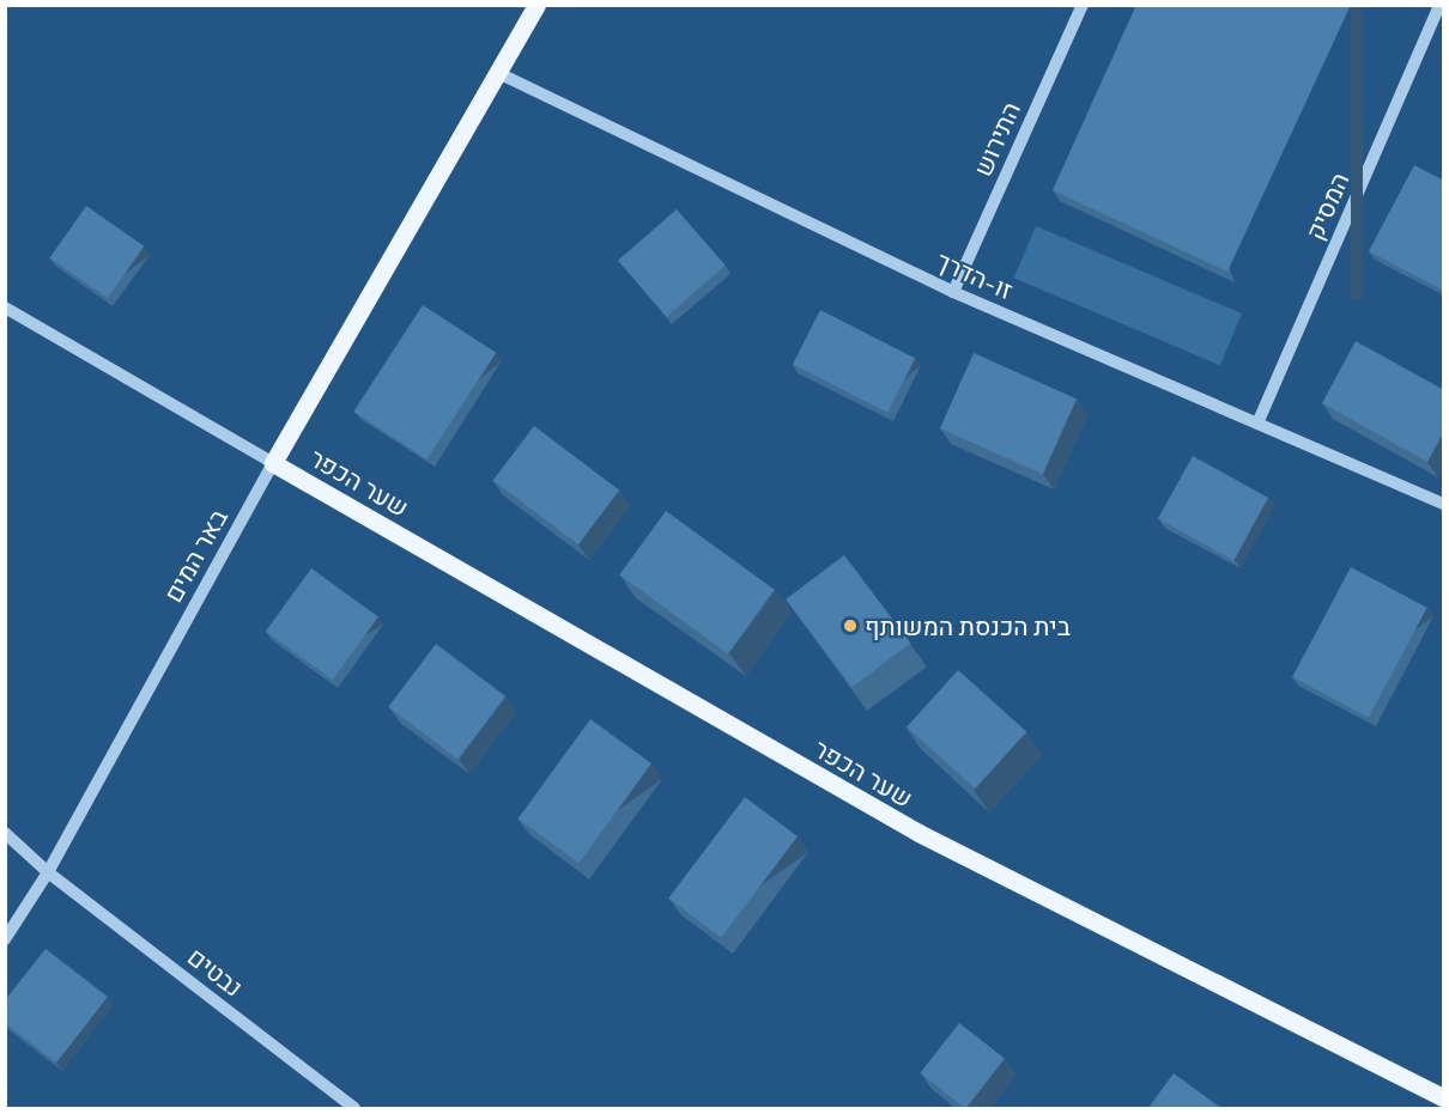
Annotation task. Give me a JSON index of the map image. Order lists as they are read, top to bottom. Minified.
{"streets":{"main road":["שער הכפר"],"street":["התירוש","המסיק","זו-הדרך","באר המים","נבטים"]},"crossings":[["התירוש","זו-הדרך"],["המסיק","זו-הדרך"],["שער הכפר","באר המים"],["באר המים","נבטים"]],"places":["בית הכנסת המשותף"]}
